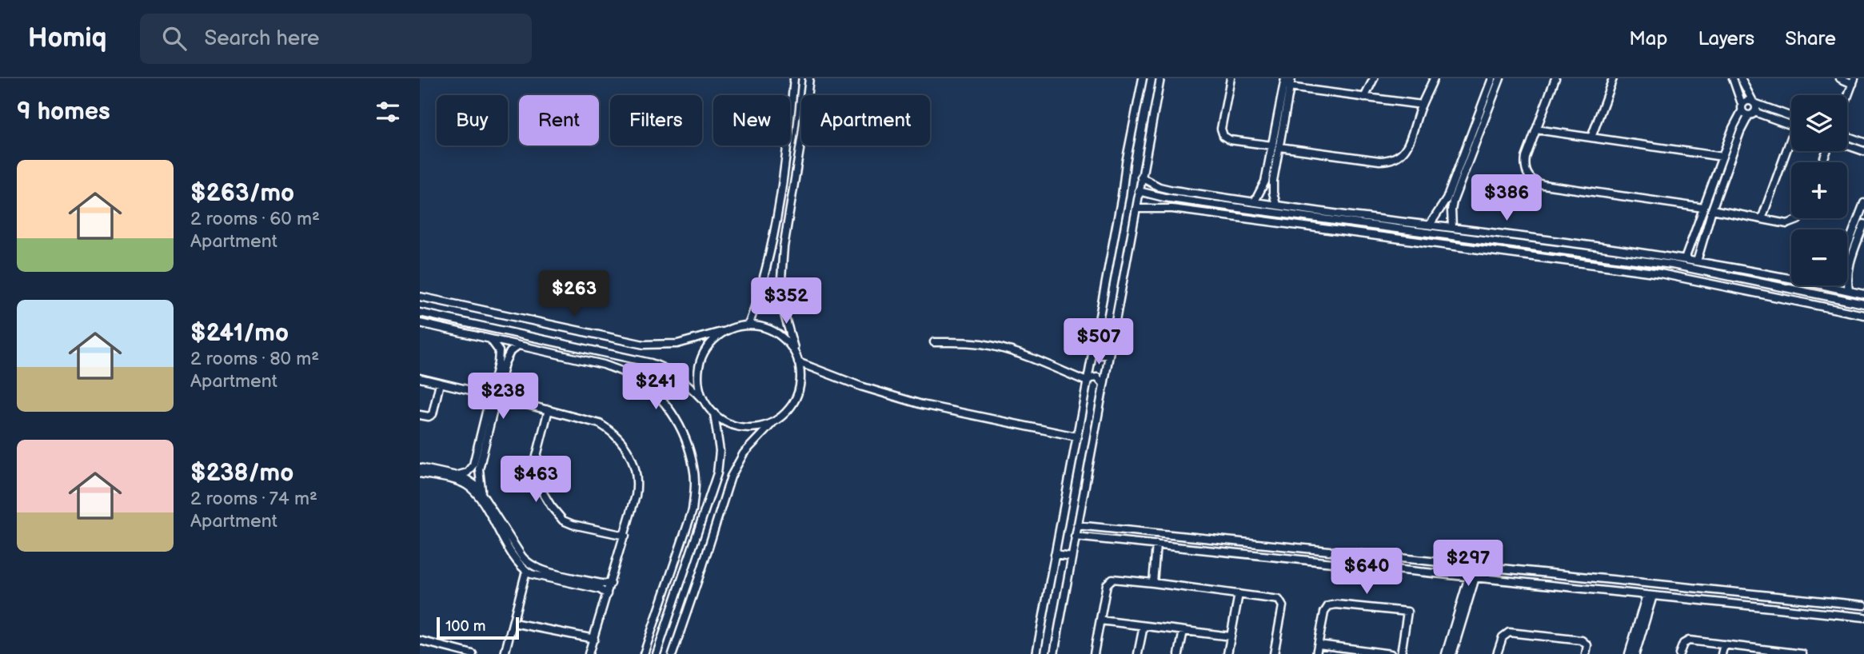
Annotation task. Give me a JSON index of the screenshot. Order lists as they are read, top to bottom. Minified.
{"scale_bar":"100 m","page":{"header":"Homiq","search":"Search here","nav":["Map","Layers","Share"],"heading":"9 homes","map_buttons":["+","−"],"chip":["Buy","Rent","Filters","New","Apartment"],"list":[{"name":"$263/mo","note":"2 rooms · 60 m² · Apartment"},{"name":"$241/mo","note":"2 rooms · 80 m² · Apartment"},{"name":"$238/mo","note":"2 rooms · 74 m² · Apartment"}],"price":["$386","$263","$352","$507","$241","$238","$463","$297","$640"],"scale":"100 m"}}
